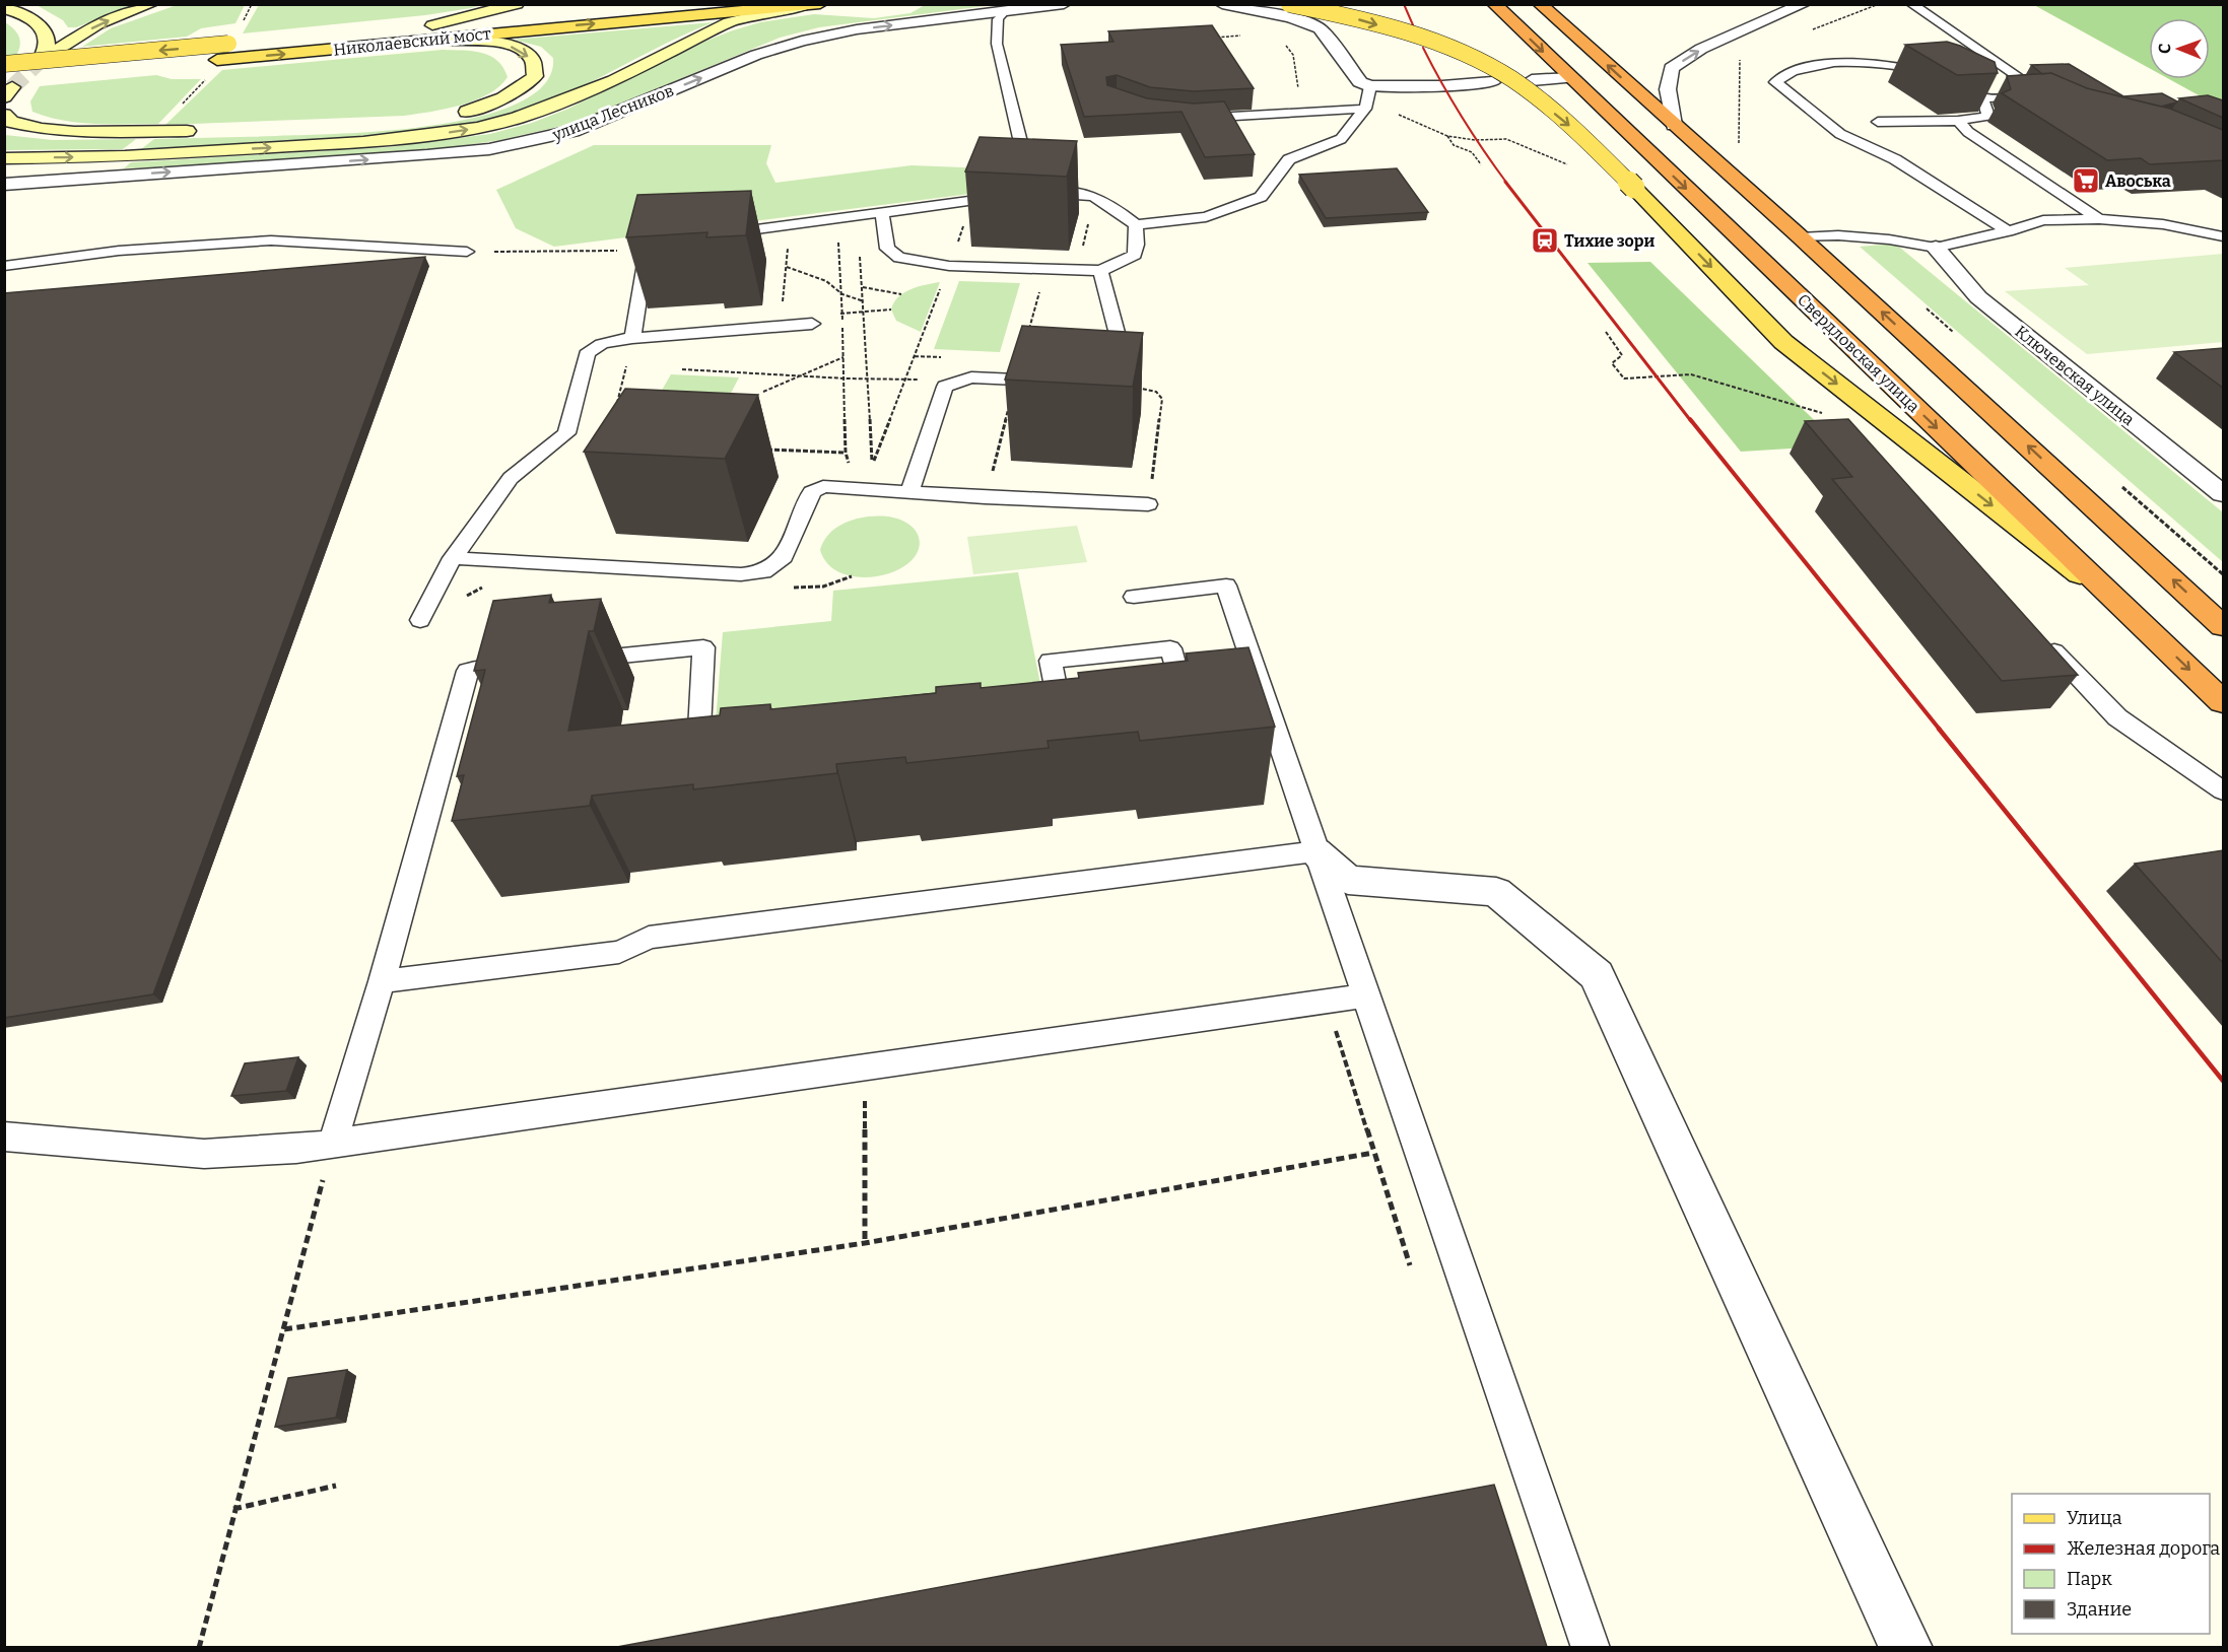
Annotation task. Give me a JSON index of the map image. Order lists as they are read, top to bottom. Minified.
{"streets":{"highway":["Свердловская улица"],"main road":["Николаевский мост"],"street":["улица Лесников","Ключевская улица"]},"one_way":["улица Лесников"],"places":{"supermarket":["Авоська"],"station":["Тихие зори"]},"legend":["Улица","Железная дорога","Парк","Здание"],"north":"left"}
